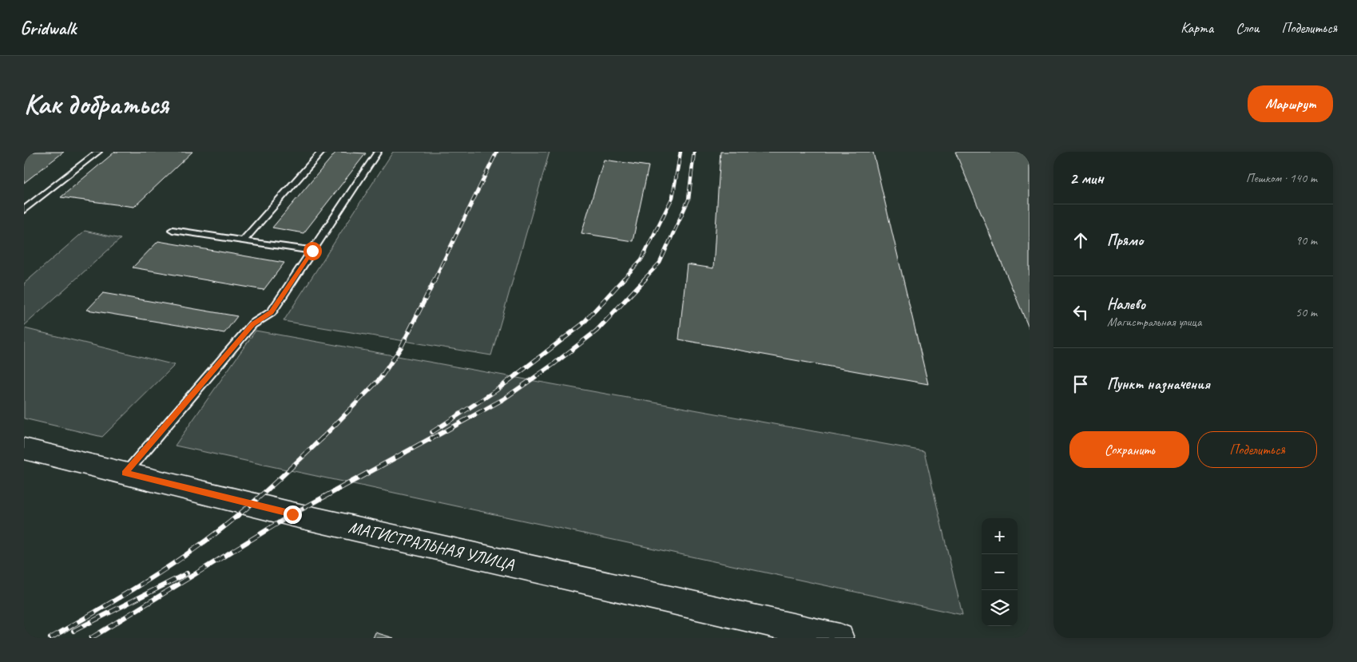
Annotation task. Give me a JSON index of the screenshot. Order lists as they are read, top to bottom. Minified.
{"streets":{"main road":["МАГИСТРАЛЬНАЯ УЛИЦА"]},"page":{"header":"Gridwalk","nav":["Карта","Слои","Поделиться"],"buttons":["Маршрут",["Сохранить","Поделиться"]],"title":"Как добраться","heading":["2 мин","Пешком · 140 m"],"list":[["Прямо","90 m"],["Налево","Магистральная улица","50 m"],"Пункт назначения"],"map_buttons":["+","−"]}}
